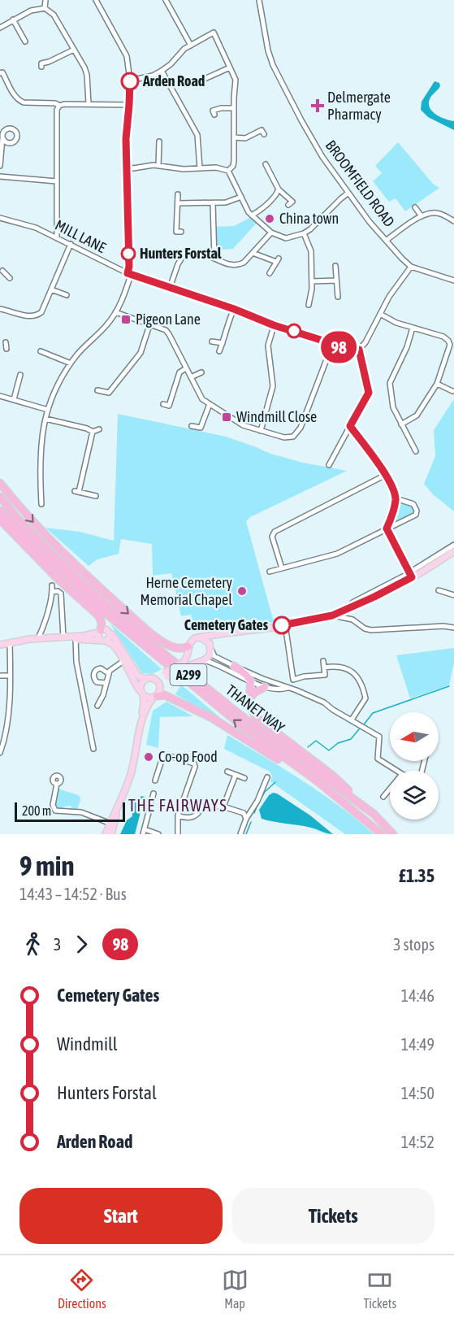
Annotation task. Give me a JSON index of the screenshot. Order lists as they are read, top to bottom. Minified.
{"streets":{"highway":["A299","THANET WAY"],"street":["BROOMFIELD ROAD","MILL LANE"]},"crossings":[["A299","THANET WAY"]],"districts":["THE FAIRWAYS"],"places":{"other":["Arden Road","China town","Hunters Forstal","Herne Cemetery Memorial Chapel","Cemetery Gates","Co-op Food"],"health":["Delmergate Pharmacy"],"transit":["Pigeon Lane","Windmill Close"]},"lines":["bus line 98"],"scale_bar":"200 m","north":"left","page":{"on_map":"98","scale":"200 m","heading":["9 min","14:43 – 14:52 · Bus","£1.35"],"legs":["3","98","3 stops"],"list":[{"name":"Cemetery Gates","value":"14:46"},{"name":"Windmill","value":"14:49"},{"name":"Hunters Forstal","value":"14:50"},{"name":"Arden Road","value":"14:52"}],"buttons":["Start","Tickets"],"tabs":["Directions","Map","Tickets"]}}
